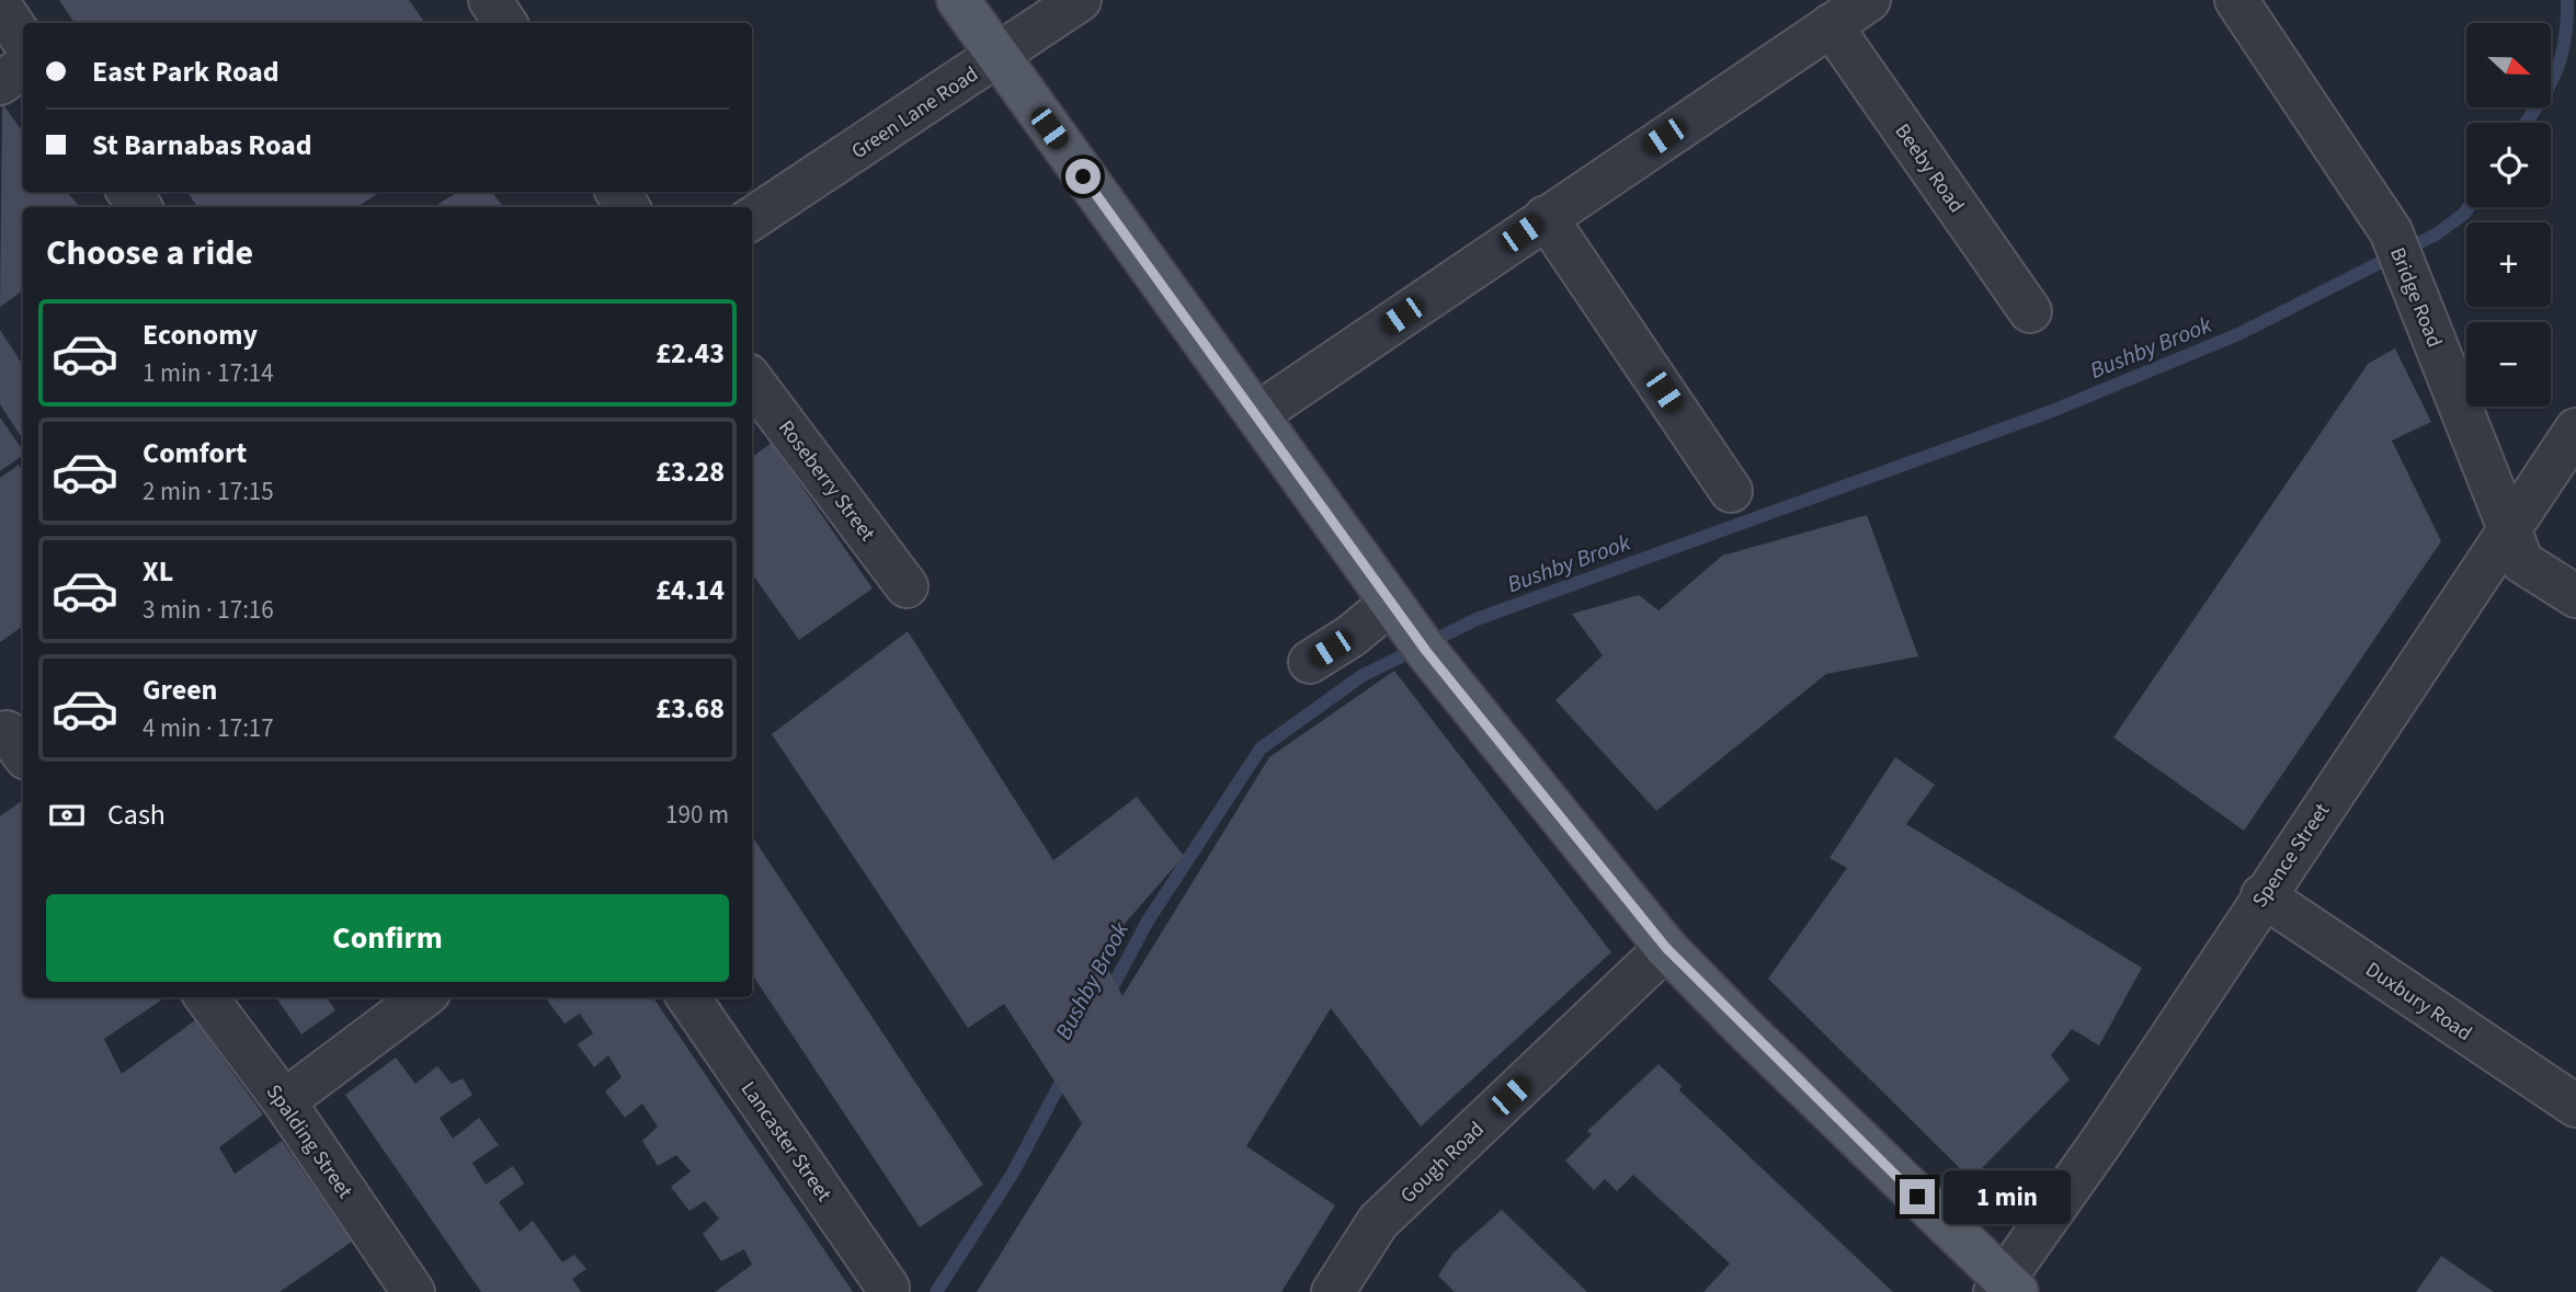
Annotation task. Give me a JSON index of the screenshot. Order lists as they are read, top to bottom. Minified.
{"streets":{"street":["Green Lane Road","Beeby Road","Bridge Road","Roseberry Street","Spence Street","Duxbury Road","Spalding Street","Lancaster Street","Gough Road"]},"crossings":[["Bridge Road","Spence Street"],["Spence Street","Duxbury Road"]],"water":["Bushby Brook"],"north":"right","page":{"map_buttons":["+","−"],"banner":["East Park Road","St Barnabas Road"],"heading":"Choose a ride","list":[{"name":"Economy","note":"1 min · 17:14","value":"£2.43"},{"name":"Comfort","note":"2 min · 17:15","value":"£3.28"},{"name":"XL","note":"3 min · 17:16","value":"£4.14"},{"name":"Green","note":"4 min · 17:17","value":"£3.68"}],"pay":["Cash","190 m"],"buttons":"Confirm","bubble":"1 min"}}
